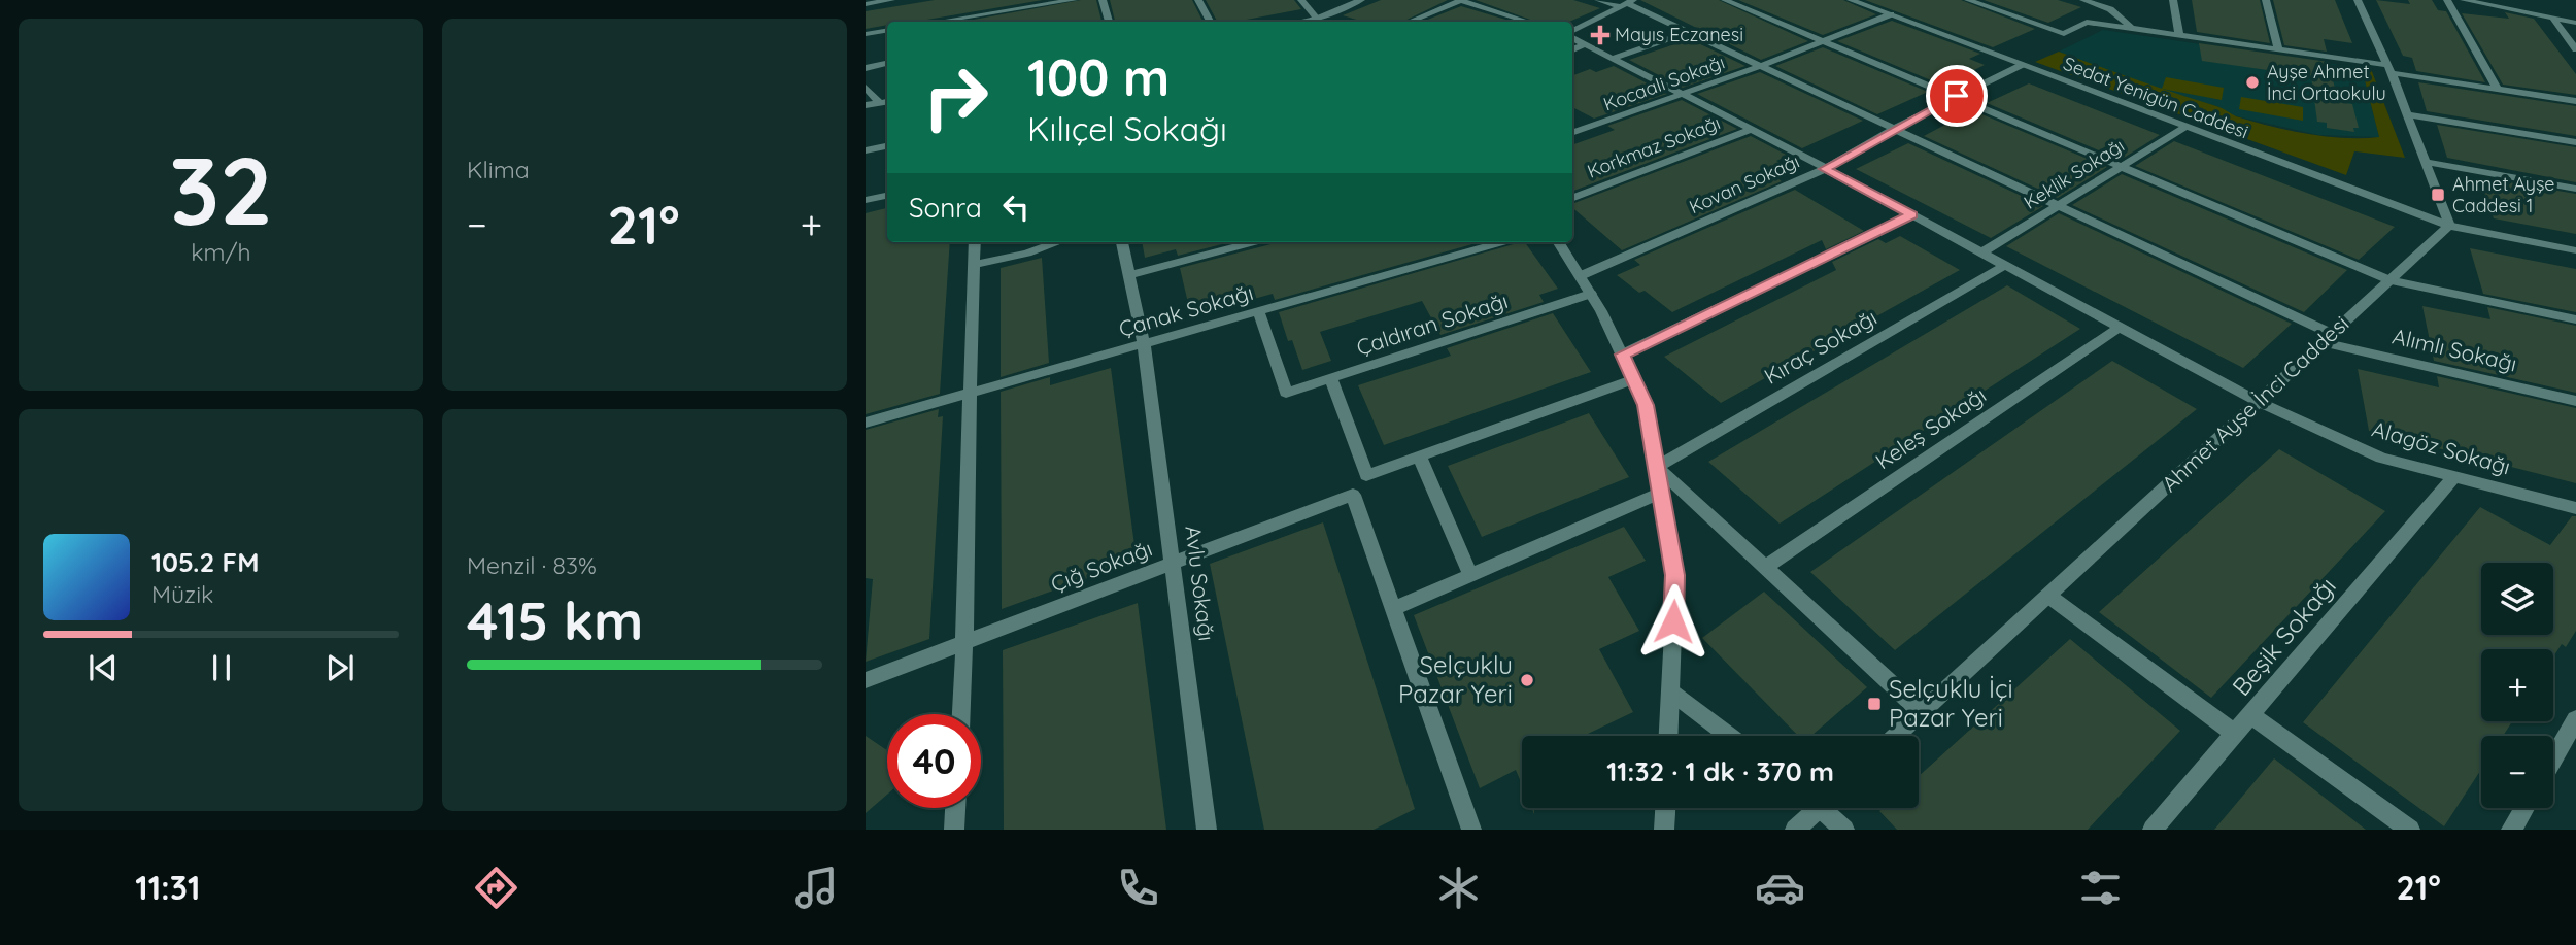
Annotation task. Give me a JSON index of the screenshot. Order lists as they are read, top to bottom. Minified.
{"streets":{"street":["Kocaali Sokağı","Sedat Yenigün Caddesi","Korkmaz Sokağı","Keklik Sokağı","Kovan Sokağı","Çanak Sokağı","Çaldıran Sokağı","Kıraç Sokağı","Alımlı Sokağı","Ahmet Ayşe İnci Caddesi","Keleş Sokağı","Alagöz Sokağı","Çığ Sokağı","Avlu Sokağı","Beşik Sokağı"]},"crossings":[["Kocaali Sokağı","Sedat Yenigün Caddesi"],["Kocaali Sokağı","Alımlı Sokağı"],["Kocaali Sokağı","Alagöz Sokağı"],["Sedat Yenigün Caddesi","Keklik Sokağı"],["Sedat Yenigün Caddesi","Kovan Sokağı"],["Sedat Yenigün Caddesi","Ahmet Ayşe İnci Caddesi"],["Korkmaz Sokağı","Alagöz Sokağı"],["Keklik Sokağı","Alımlı Sokağı"],["Keklik Sokağı","Alagöz Sokağı"],["Kovan Sokağı","Alımlı Sokağı"],["Kovan Sokağı","Alagöz Sokağı"],["Çanak Sokağı","Çaldıran Sokağı"],["Çanak Sokağı","Avlu Sokağı"],["Kıraç Sokağı","Alagöz Sokağı"],["Alımlı Sokağı","Ahmet Ayşe İnci Caddesi"],["Ahmet Ayşe İnci Caddesi","Alagöz Sokağı"],["Keleş Sokağı","Alagöz Sokağı"],["Alagöz Sokağı","Beşik Sokağı"],["Çığ Sokağı","Avlu Sokağı"]],"places":{"health":["Mayıs Eczanesi"],"other":["Ayşe Ahmet İnci Ortaokulu","Selçuklu Pazar Yeri"],"transit":["Ahmet Ayşe Caddesi 1","Selçuklu İçi Pazar Yeri"]},"page":{"tile":[["32","km/h"],"Klima",["Menzil · 83%","415 km"]],"turn":["100 m","Kılıçel Sokağı"],"then":"Sonra","heat":["−","21°","+"],"song":["105.2 FM","Müzik"],"map_buttons":["+","−"],"limit":"40","trip":"11:32 · 1 dk · 370 m","tabs":["11:31","21°"]}}
